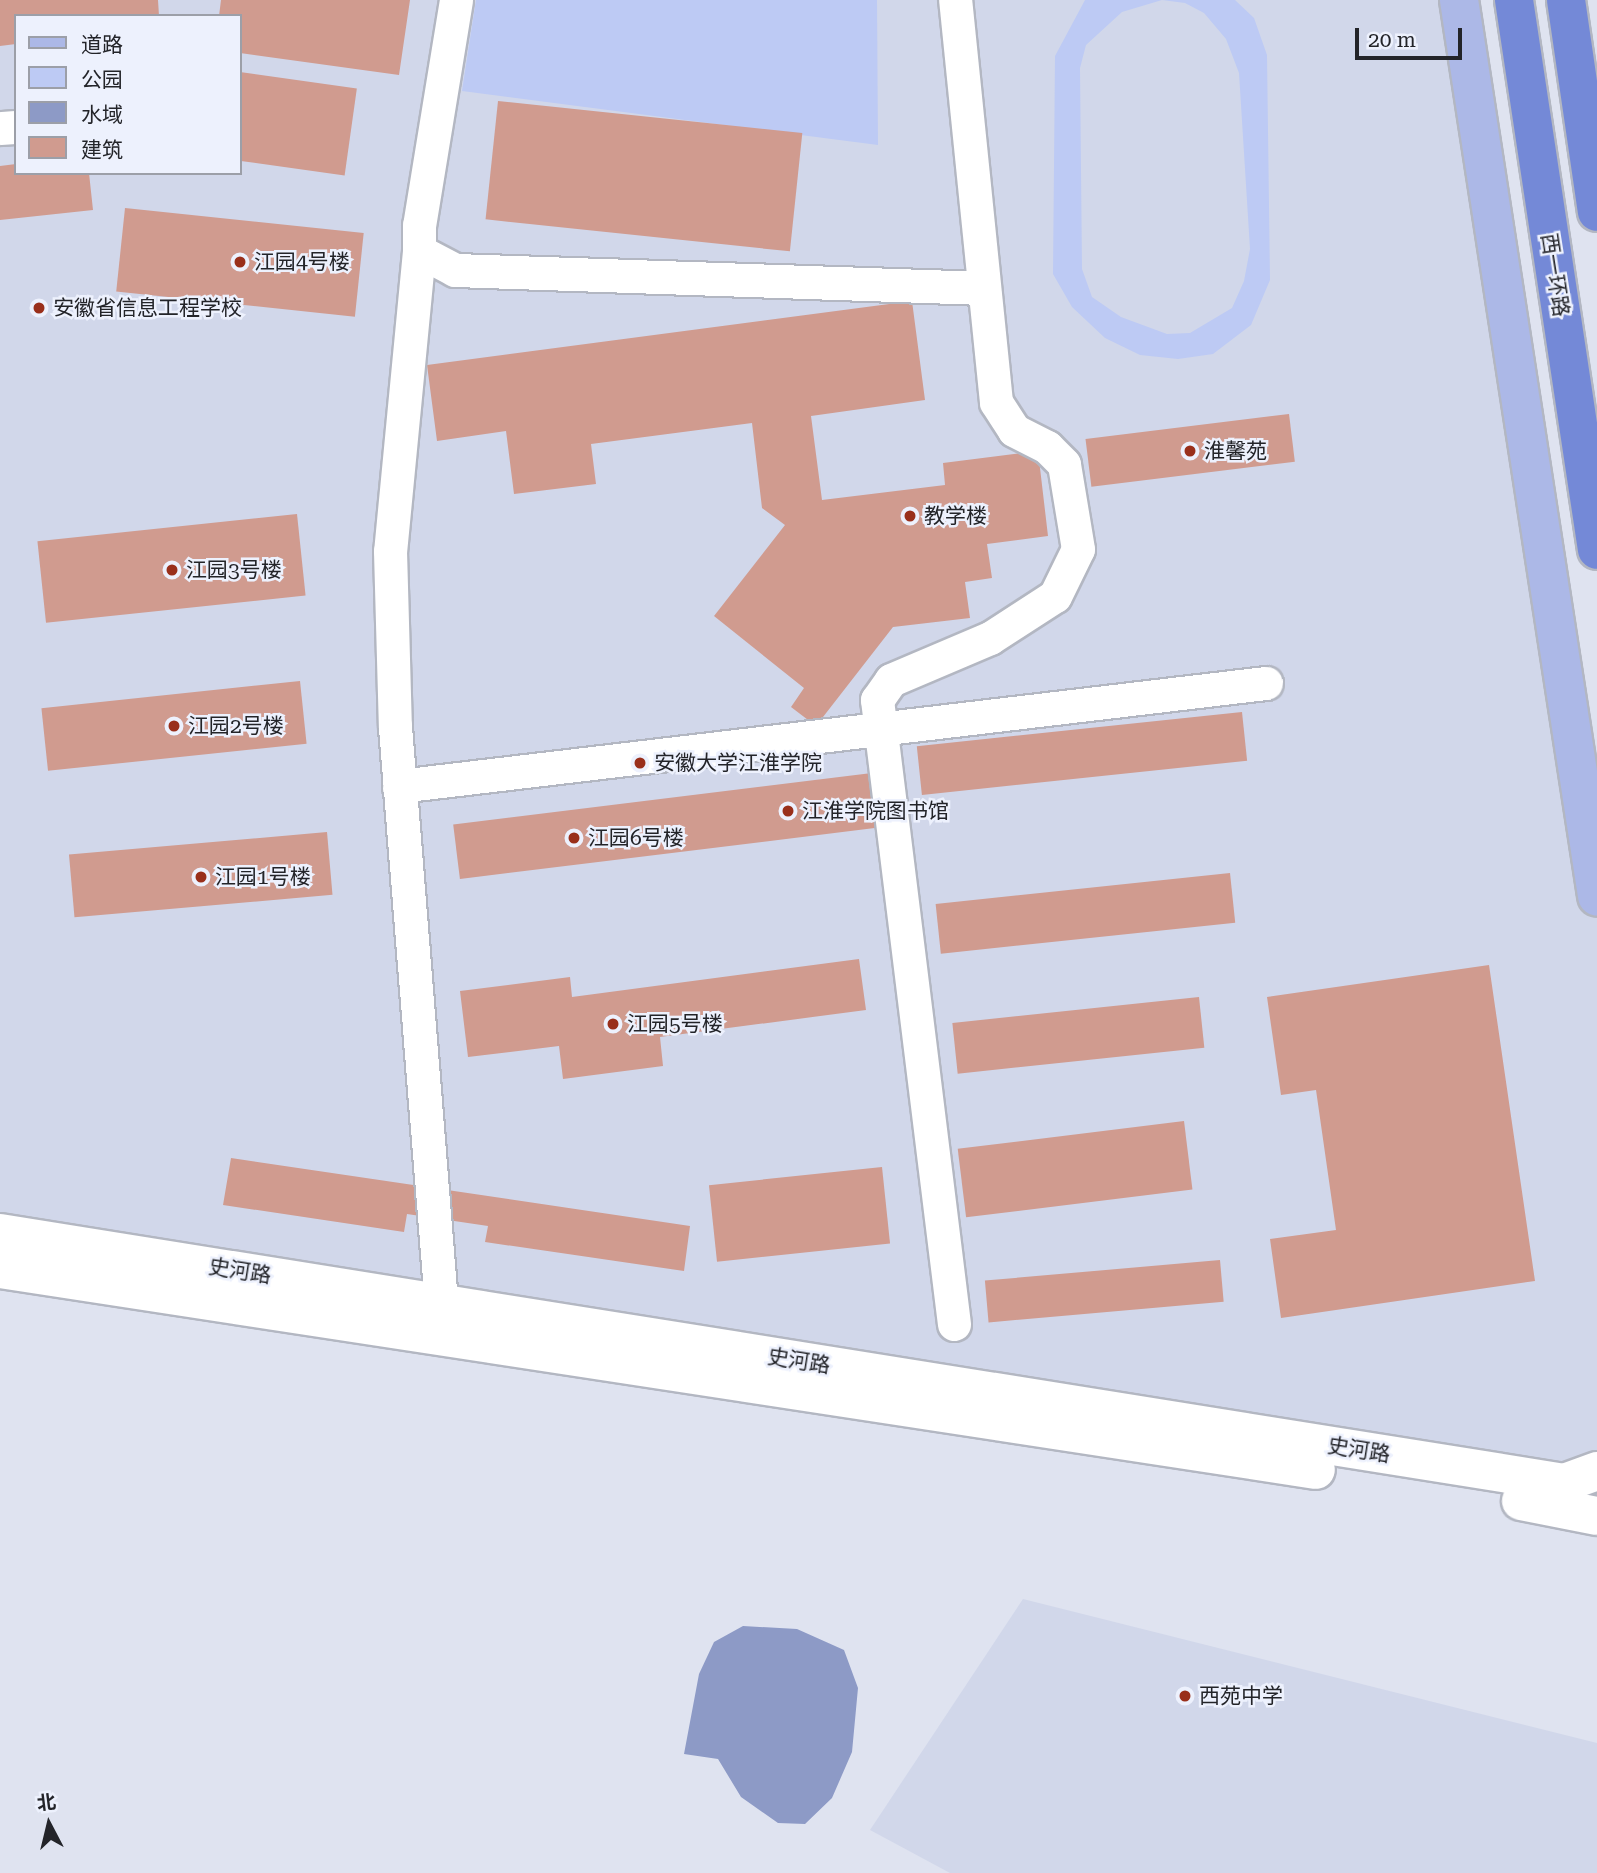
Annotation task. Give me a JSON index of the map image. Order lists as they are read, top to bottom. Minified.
{"streets":{"highway":["西一环路"],"main road":["史河路"]},"places":["江园4号楼","安徽省信息工程学校","淮馨苑","教学楼","江园3号楼","江园2号楼","安徽大学江淮学院","江淮学院图书馆","江园6号楼","江园1号楼","江园5号楼","西苑中学"],"legend":["道路","公园","水域","建筑"],"scale_bar":"20 m","north":"top"}
